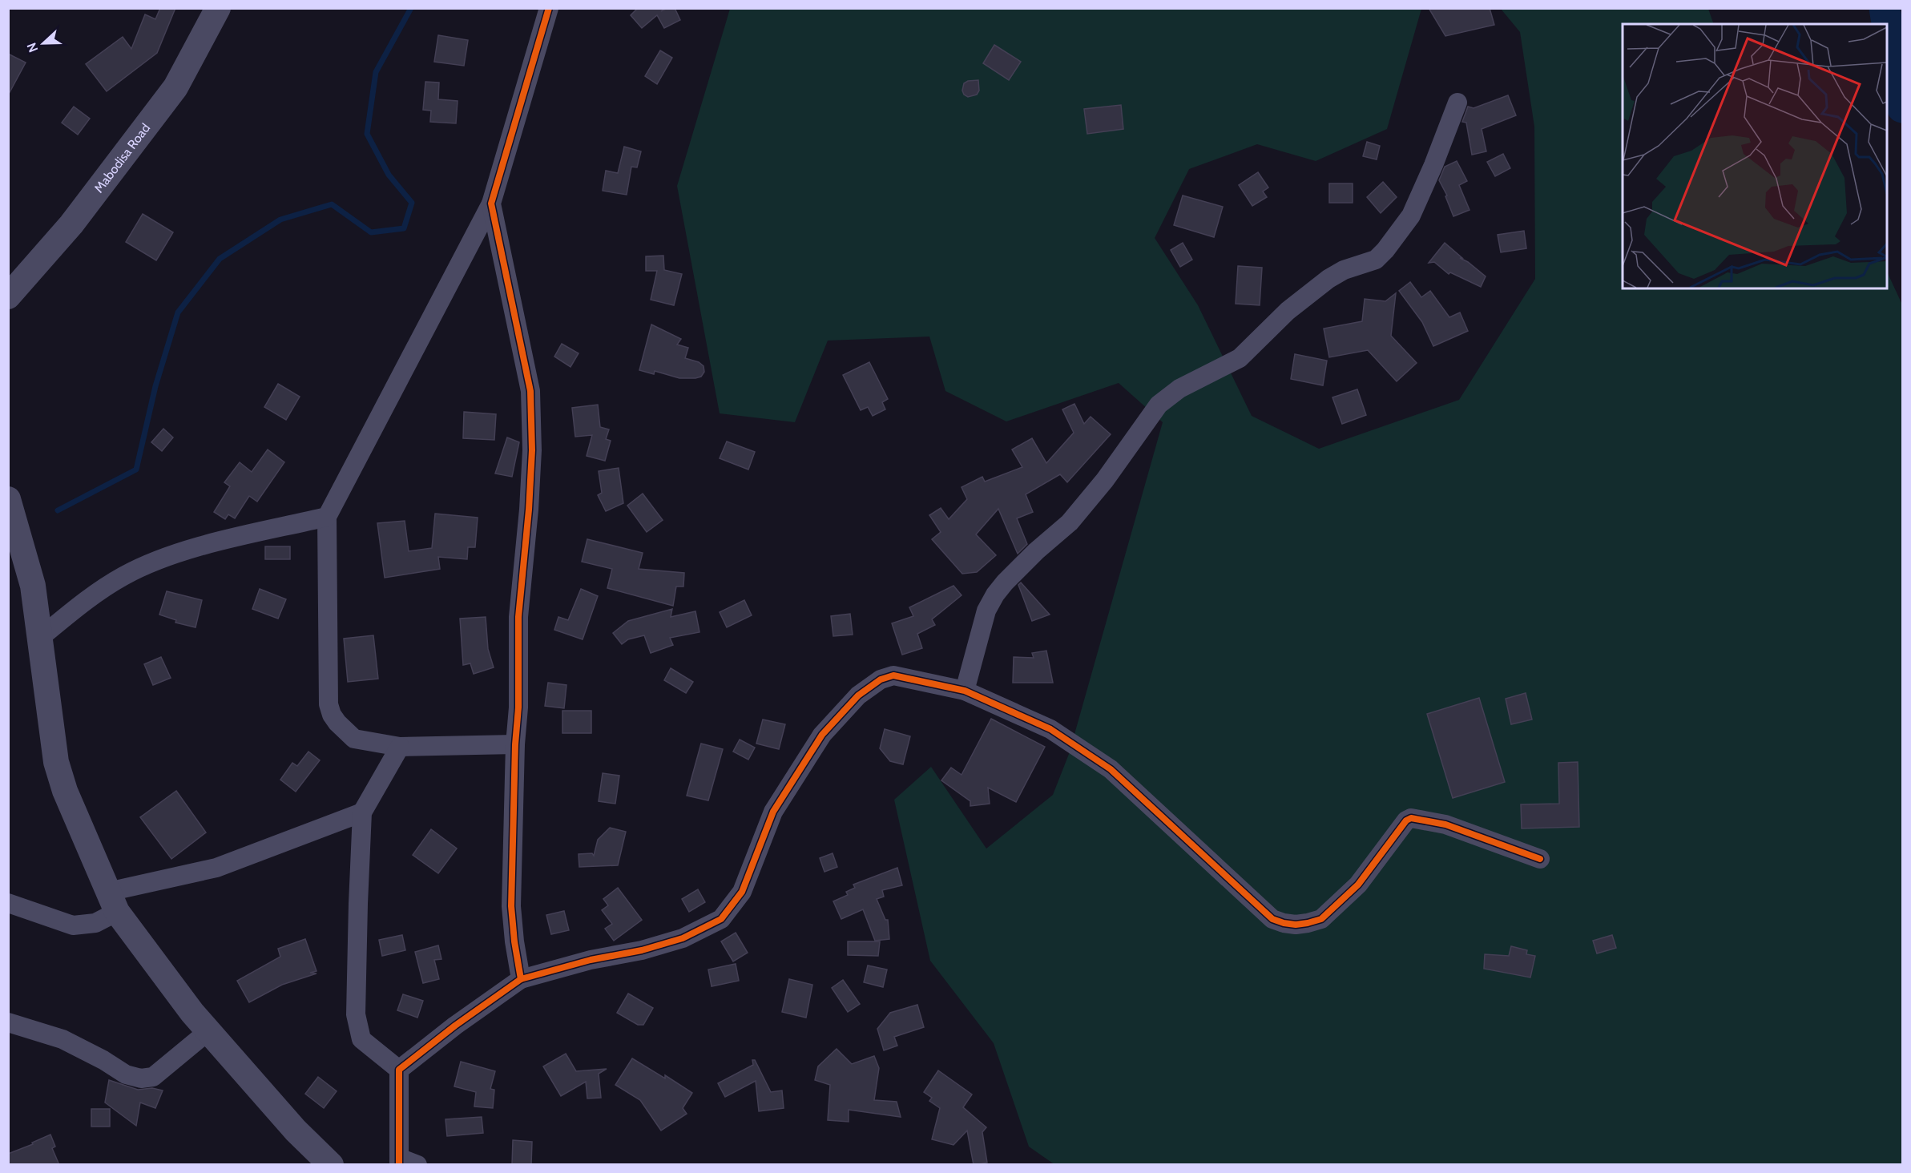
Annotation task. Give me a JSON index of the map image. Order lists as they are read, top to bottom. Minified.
{"streets":{"street":["Mabodisa Road"]},"north":"left"}
